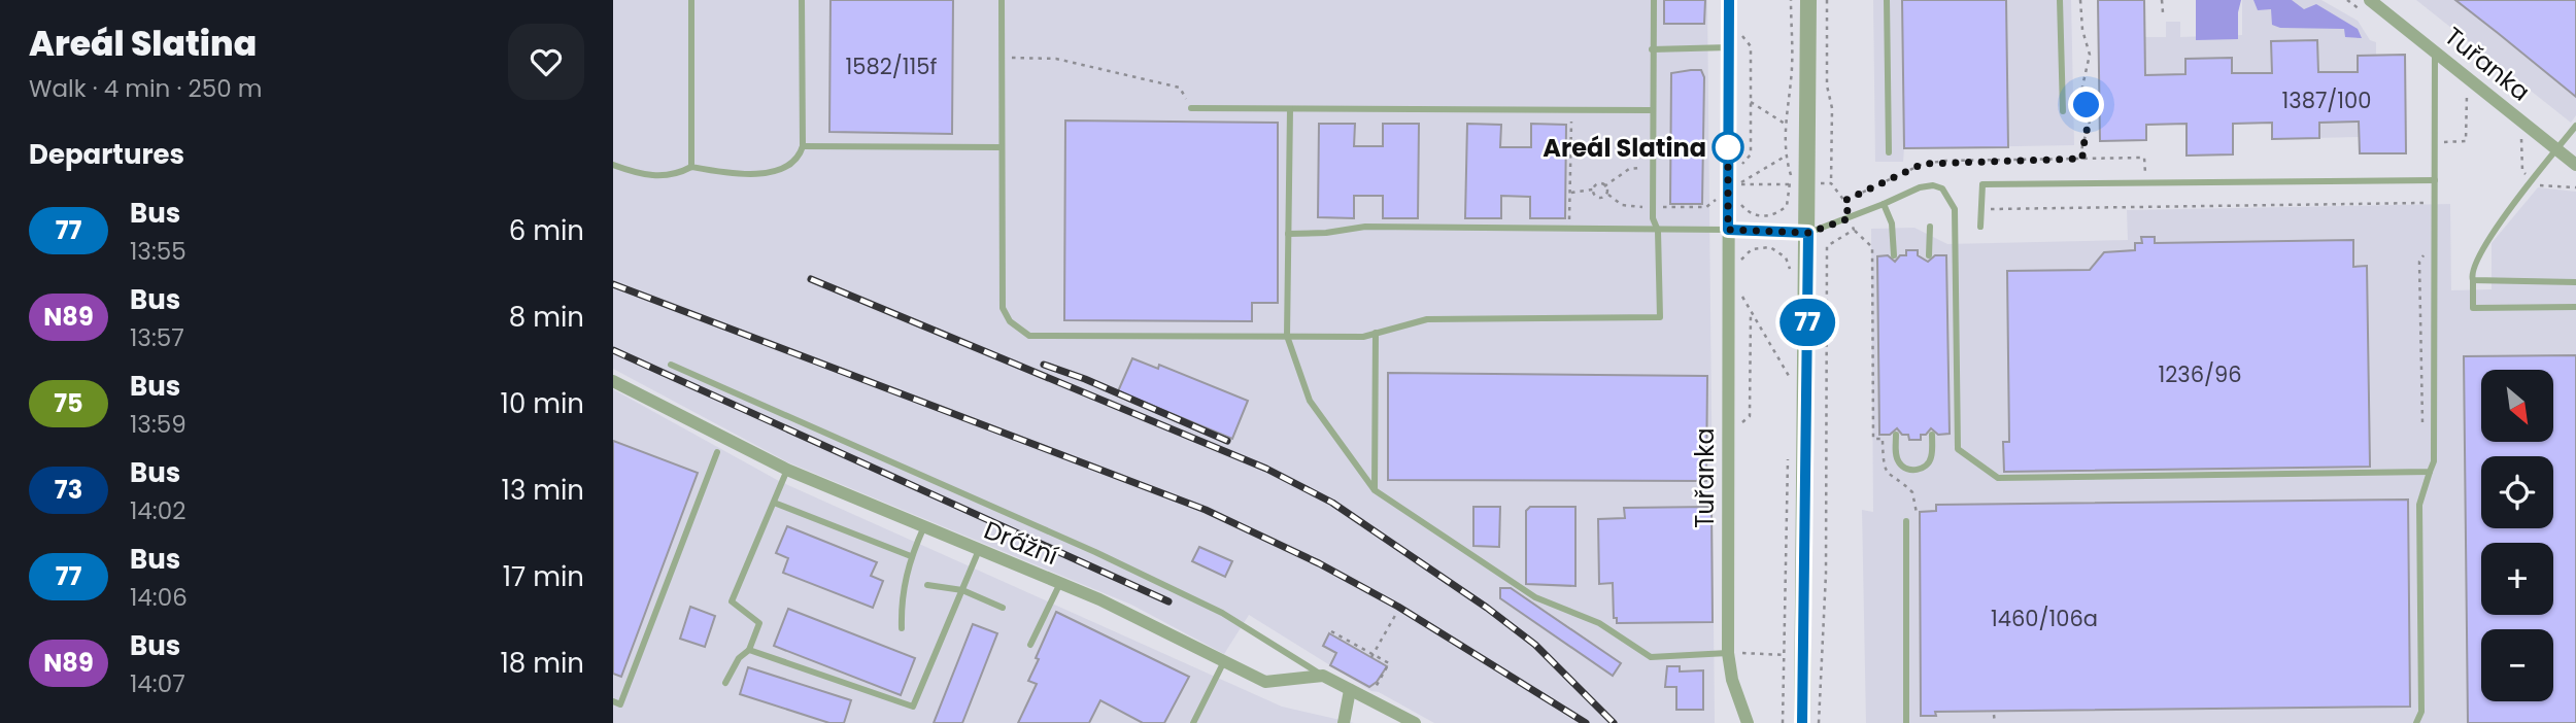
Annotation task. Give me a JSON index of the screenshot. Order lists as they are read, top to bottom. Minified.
{"streets":{"street":["Tuřanka","Drážní"]},"places":["Areál Slatina"],"lines":["bus line 77"],"house_numbers":["1582/115f","1387/100","1236/96","1460/106a"],"north":"bottom right","page":{"heading":[["Areál Slatina","Walk · 4 min · 250 m"],"Departures"],"on_map":"77","list":[{"mark":"77","name":"Bus","note":"13:55","value":"6 min"},{"mark":"N89","name":"Bus","note":"13:57","value":"8 min"},{"mark":"75","name":"Bus","note":"13:59","value":"10 min"},{"mark":"73","name":"Bus","note":"14:02","value":"13 min"},{"mark":"77","name":"Bus","note":"14:06","value":"17 min"},{"mark":"N89","name":"Bus","note":"14:07","value":"18 min"}],"map_buttons":["+","−"]}}
